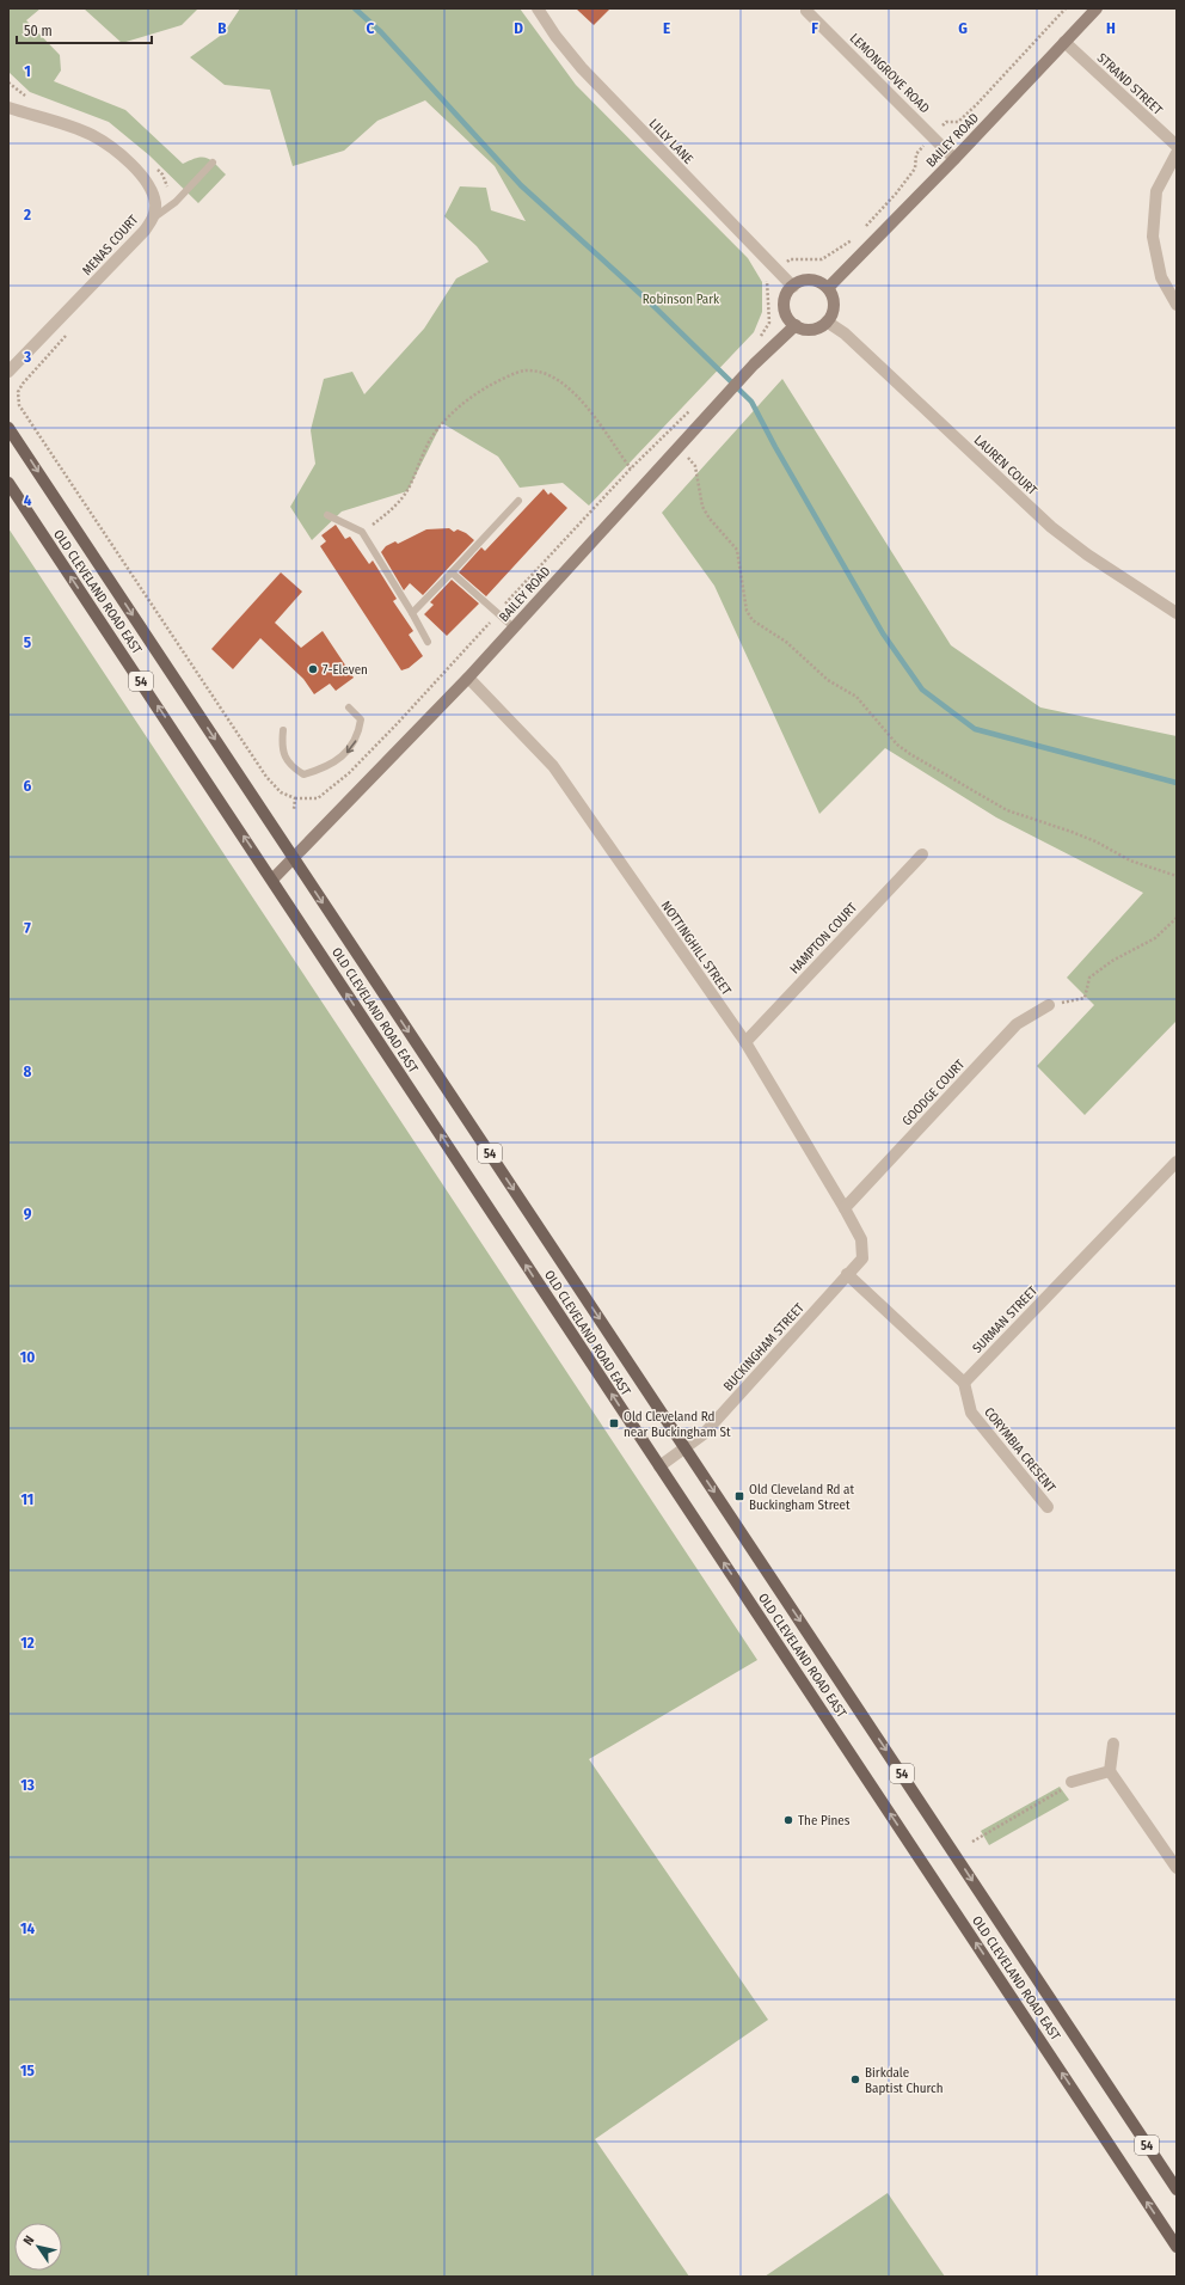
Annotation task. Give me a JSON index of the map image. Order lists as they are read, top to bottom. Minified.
{"streets":{"main road":["OLD CLEVELAND ROAD EAST","54"],"street":["LEMONGROVE ROAD","STRAND STREET","BAILEY ROAD","LILLY LANE","MENAS COURT","LAUREN COURT","HAMPTON COURT","NOTTINGHILL STREET","GOODGE COURT","SURMAN STREET","BUCKINGHAM STREET","CORYMBIA CRESENT"]},"crossings":[["LEMONGROVE ROAD","BAILEY ROAD"],["STRAND STREET","BAILEY ROAD"],["BAILEY ROAD","LILLY LANE"],["BAILEY ROAD","LAUREN COURT"],["BAILEY ROAD","OLD CLEVELAND ROAD EAST"],["BAILEY ROAD","NOTTINGHILL STREET"],["LILLY LANE","LAUREN COURT"],["OLD CLEVELAND ROAD EAST","BUCKINGHAM STREET"],["HAMPTON COURT","NOTTINGHILL STREET"],["NOTTINGHILL STREET","GOODGE COURT"],["NOTTINGHILL STREET","BUCKINGHAM STREET"],["SURMAN STREET","CORYMBIA CRESENT"]],"parks":["Robinson Park"],"places":{"other":["7-Eleven","The Pines","Birkdale Baptist Church"],"transit":["Old Cleveland Rd near Buckingham St","Old Cleveland Rd at Buckingham Street"]},"scale_bar":"50 m","north":"top left","grid":{"columns":["B","C","D","E","F","G","H"],"rows":["1","2","3","4","5","6","7","8","9","10","11","12","13","14","15"]}}
